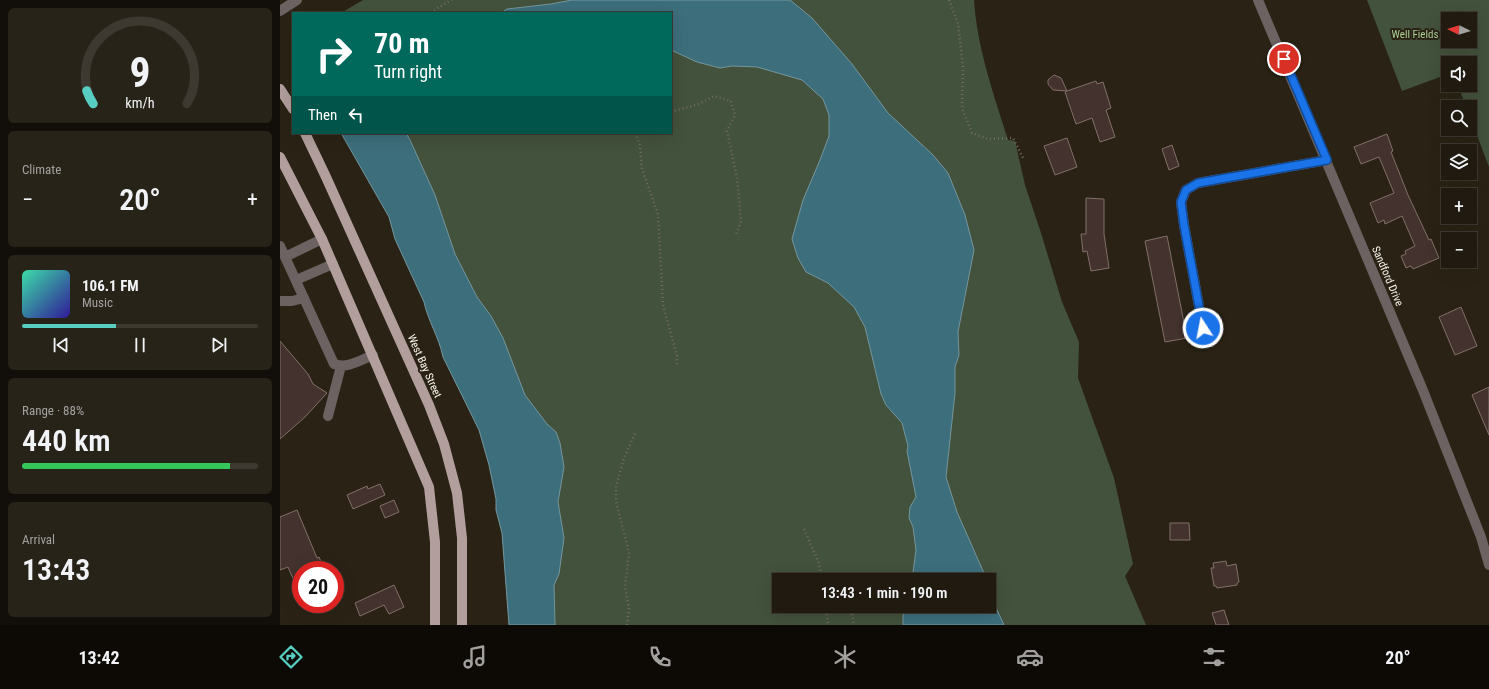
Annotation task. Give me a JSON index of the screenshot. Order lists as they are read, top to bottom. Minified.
{"streets":{"main road":["West Bay Street"],"street":["Sandford Drive"]},"parks":["Well Fields"],"north":"left","page":{"map_buttons":["+","−"],"turn":["70 m","Turn right"],"then":"Then","tile":["Climate",["Range · 88%","440 km"],["Arrival","13:43"]],"heat":["−","20°","+"],"song":["106.1 FM","Music"],"limit":"20","trip":"13:43 · 1 min · 190 m","tabs":["13:42","20°"],"gauge":["9","km/h"]}}
